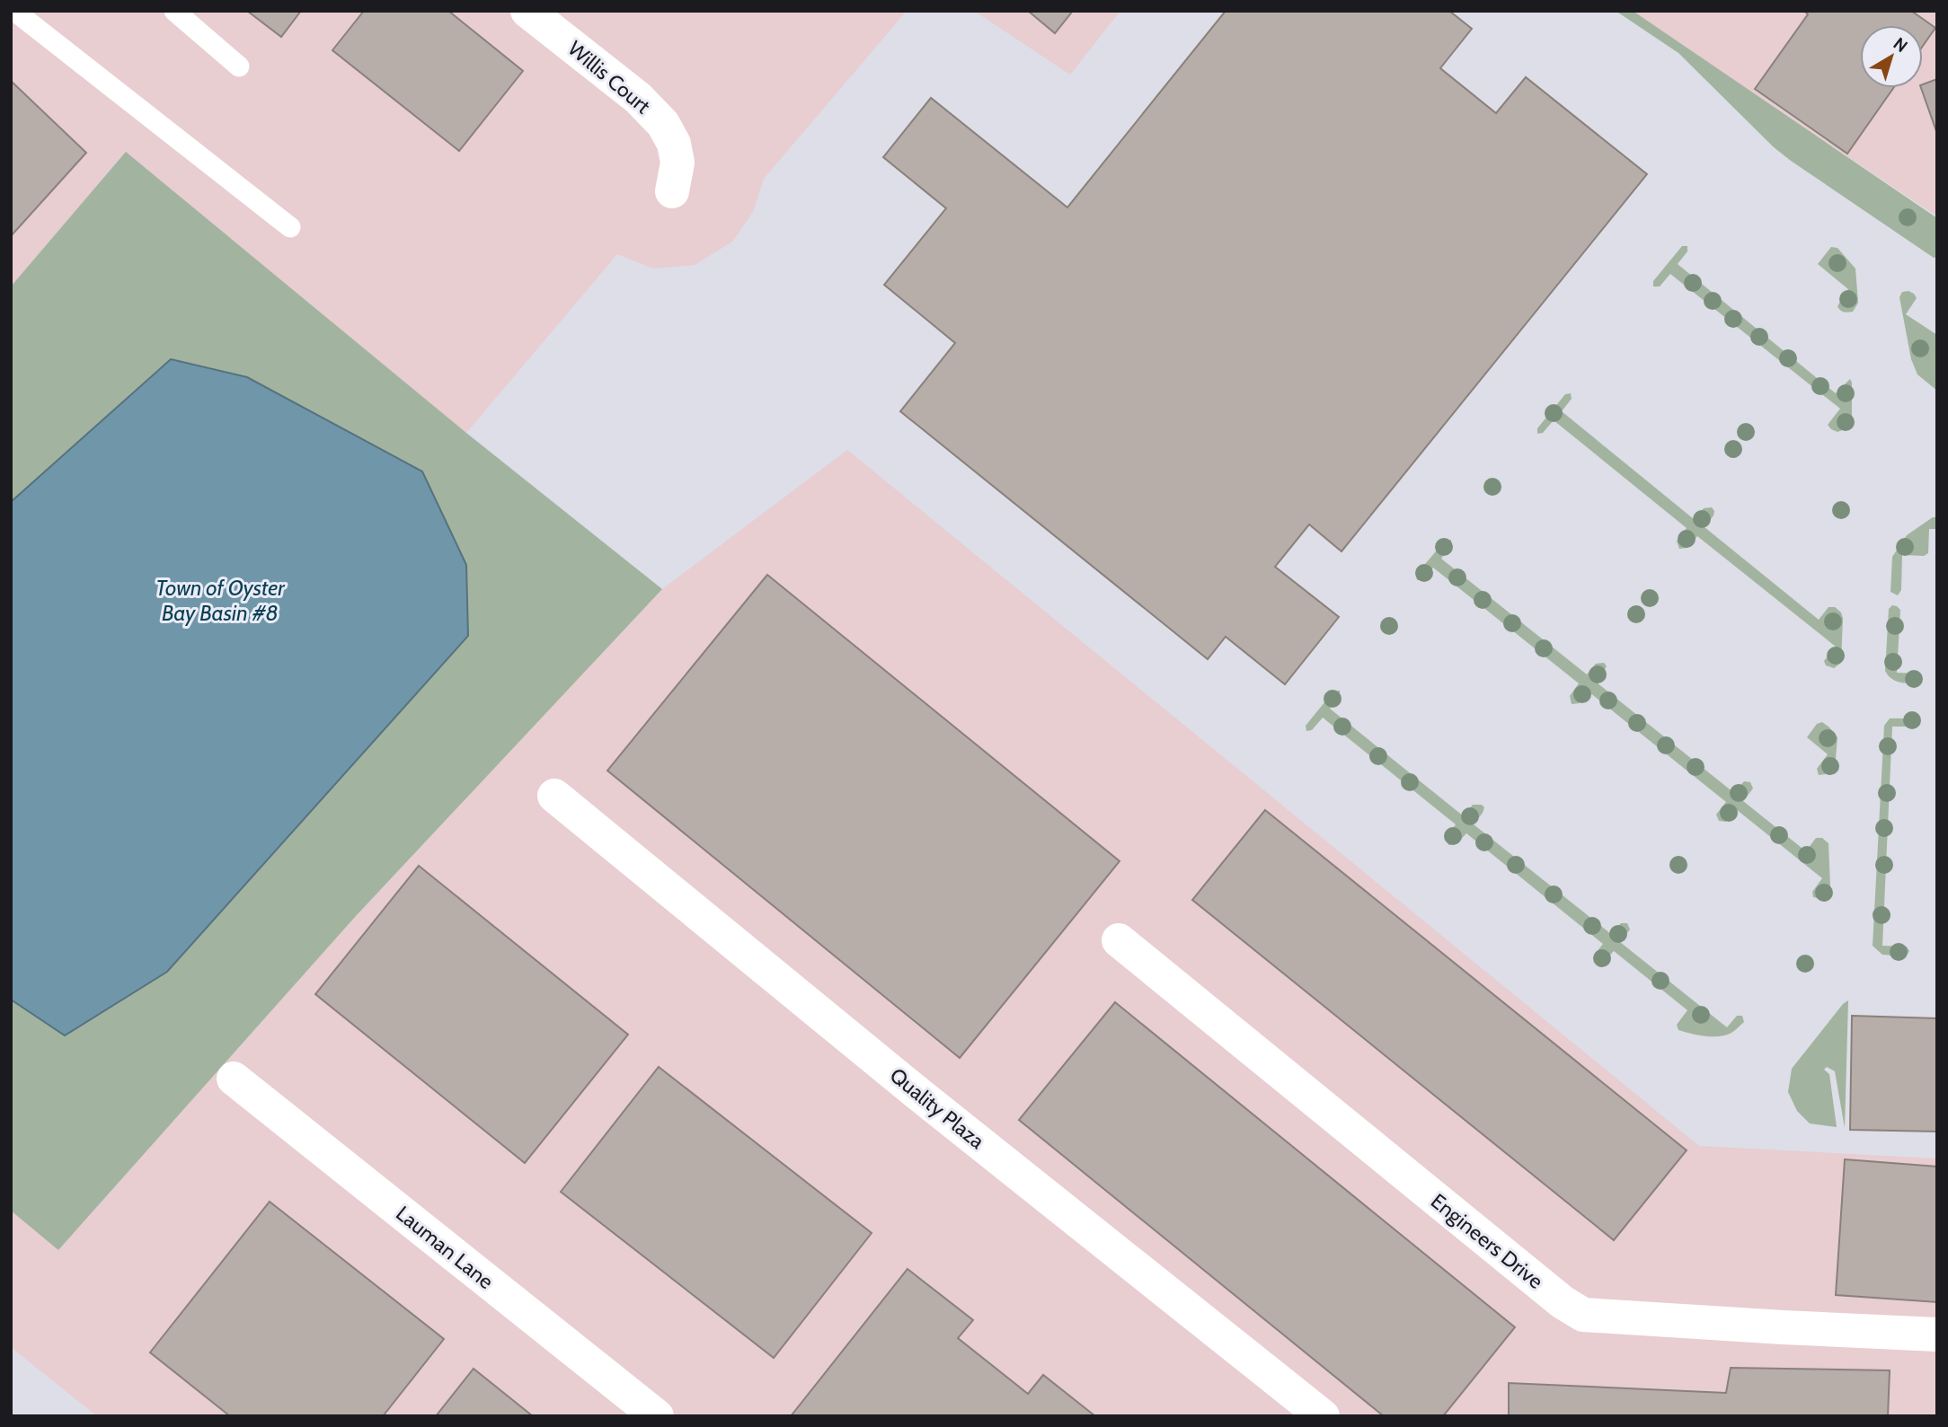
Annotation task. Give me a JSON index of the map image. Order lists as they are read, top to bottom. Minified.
{"streets":{"street":["Willis Court","Quality Plaza","Engineers Drive","Lauman Lane"]},"water":["Town of Oyster Bay Basin #8"],"north":"top right"}
